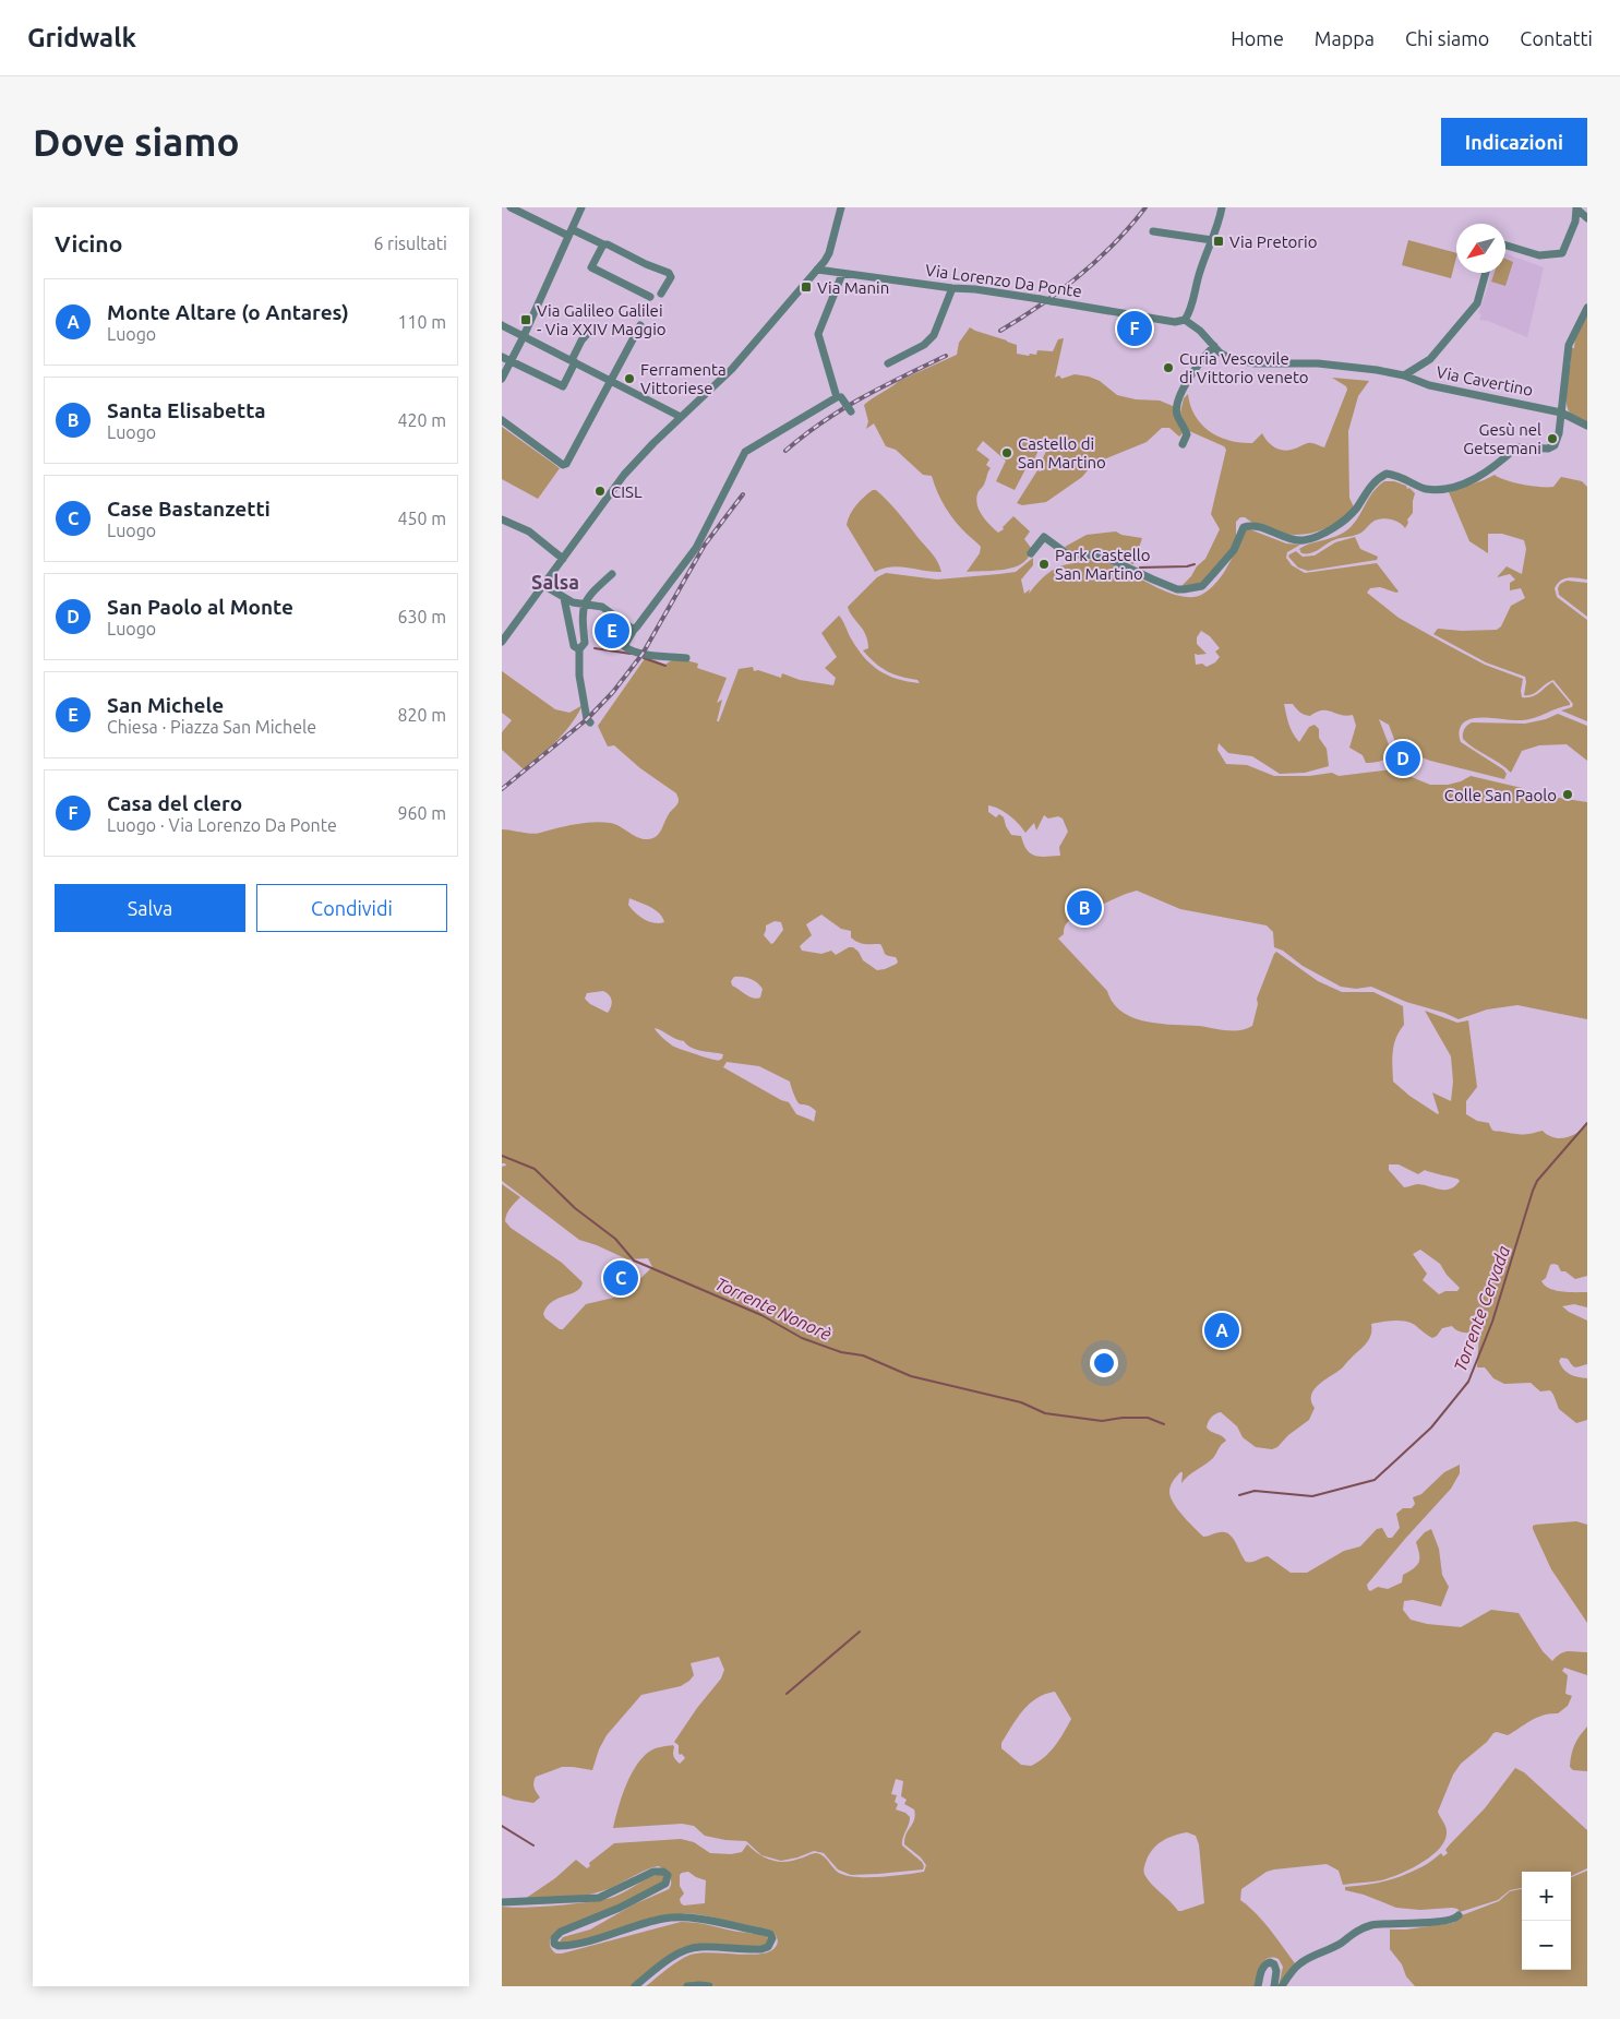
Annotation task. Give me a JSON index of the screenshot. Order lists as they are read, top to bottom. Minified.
{"streets":{"street":["Via Lorenzo Da Ponte","Via Cavertino"]},"crossings":[["Via Lorenzo Da Ponte","Via Cavertino"]],"districts":["Salsa"],"water":["Torrente Nonorè","Torrente Cervada"],"places":{"transit":["Via Pretorio","Via Manin","Via Galileo Galilei - Via XXIV Maggio"],"other":["Curia Vescovile di Vittorio veneto","Ferramenta Vittoriese","Gesù nel Getsemani","Castello di San Martino","CISL","Park Castello San Martino","Colle San Paolo"]},"north":"bottom left","page":{"header":"Gridwalk","nav":["Home","Mappa","Chi siamo","Contatti"],"buttons":["Indicazioni",["Salva","Condividi"]],"title":"Dove siamo","heading":["Vicino","6 risultati"],"list":[{"mark":"A","name":"Monte Altare (o Antares)","note":"Luogo","value":"110 m"},{"mark":"B","name":"Santa Elisabetta","note":"Luogo","value":"420 m"},{"mark":"C","name":"Case Bastanzetti","note":"Luogo","value":"450 m"},{"mark":"D","name":"San Paolo al Monte","note":"Luogo","value":"630 m"},{"mark":"E","name":"San Michele","note":"Chiesa · Piazza San Michele","value":"820 m"},{"mark":"F","name":"Casa del clero","note":"Luogo · Via Lorenzo Da Ponte","value":"960 m"}],"pins":["F","E","D","B","C","A"],"map_buttons":["+","−"]}}
